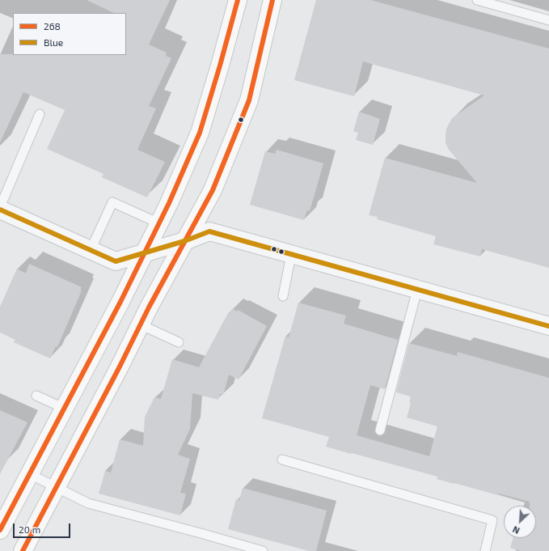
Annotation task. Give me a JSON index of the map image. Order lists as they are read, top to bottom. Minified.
{"lines":["transit line 268","transit line Blue"],"legend":["268","Blue"],"scale_bar":"20 m","north":"bottom left"}
